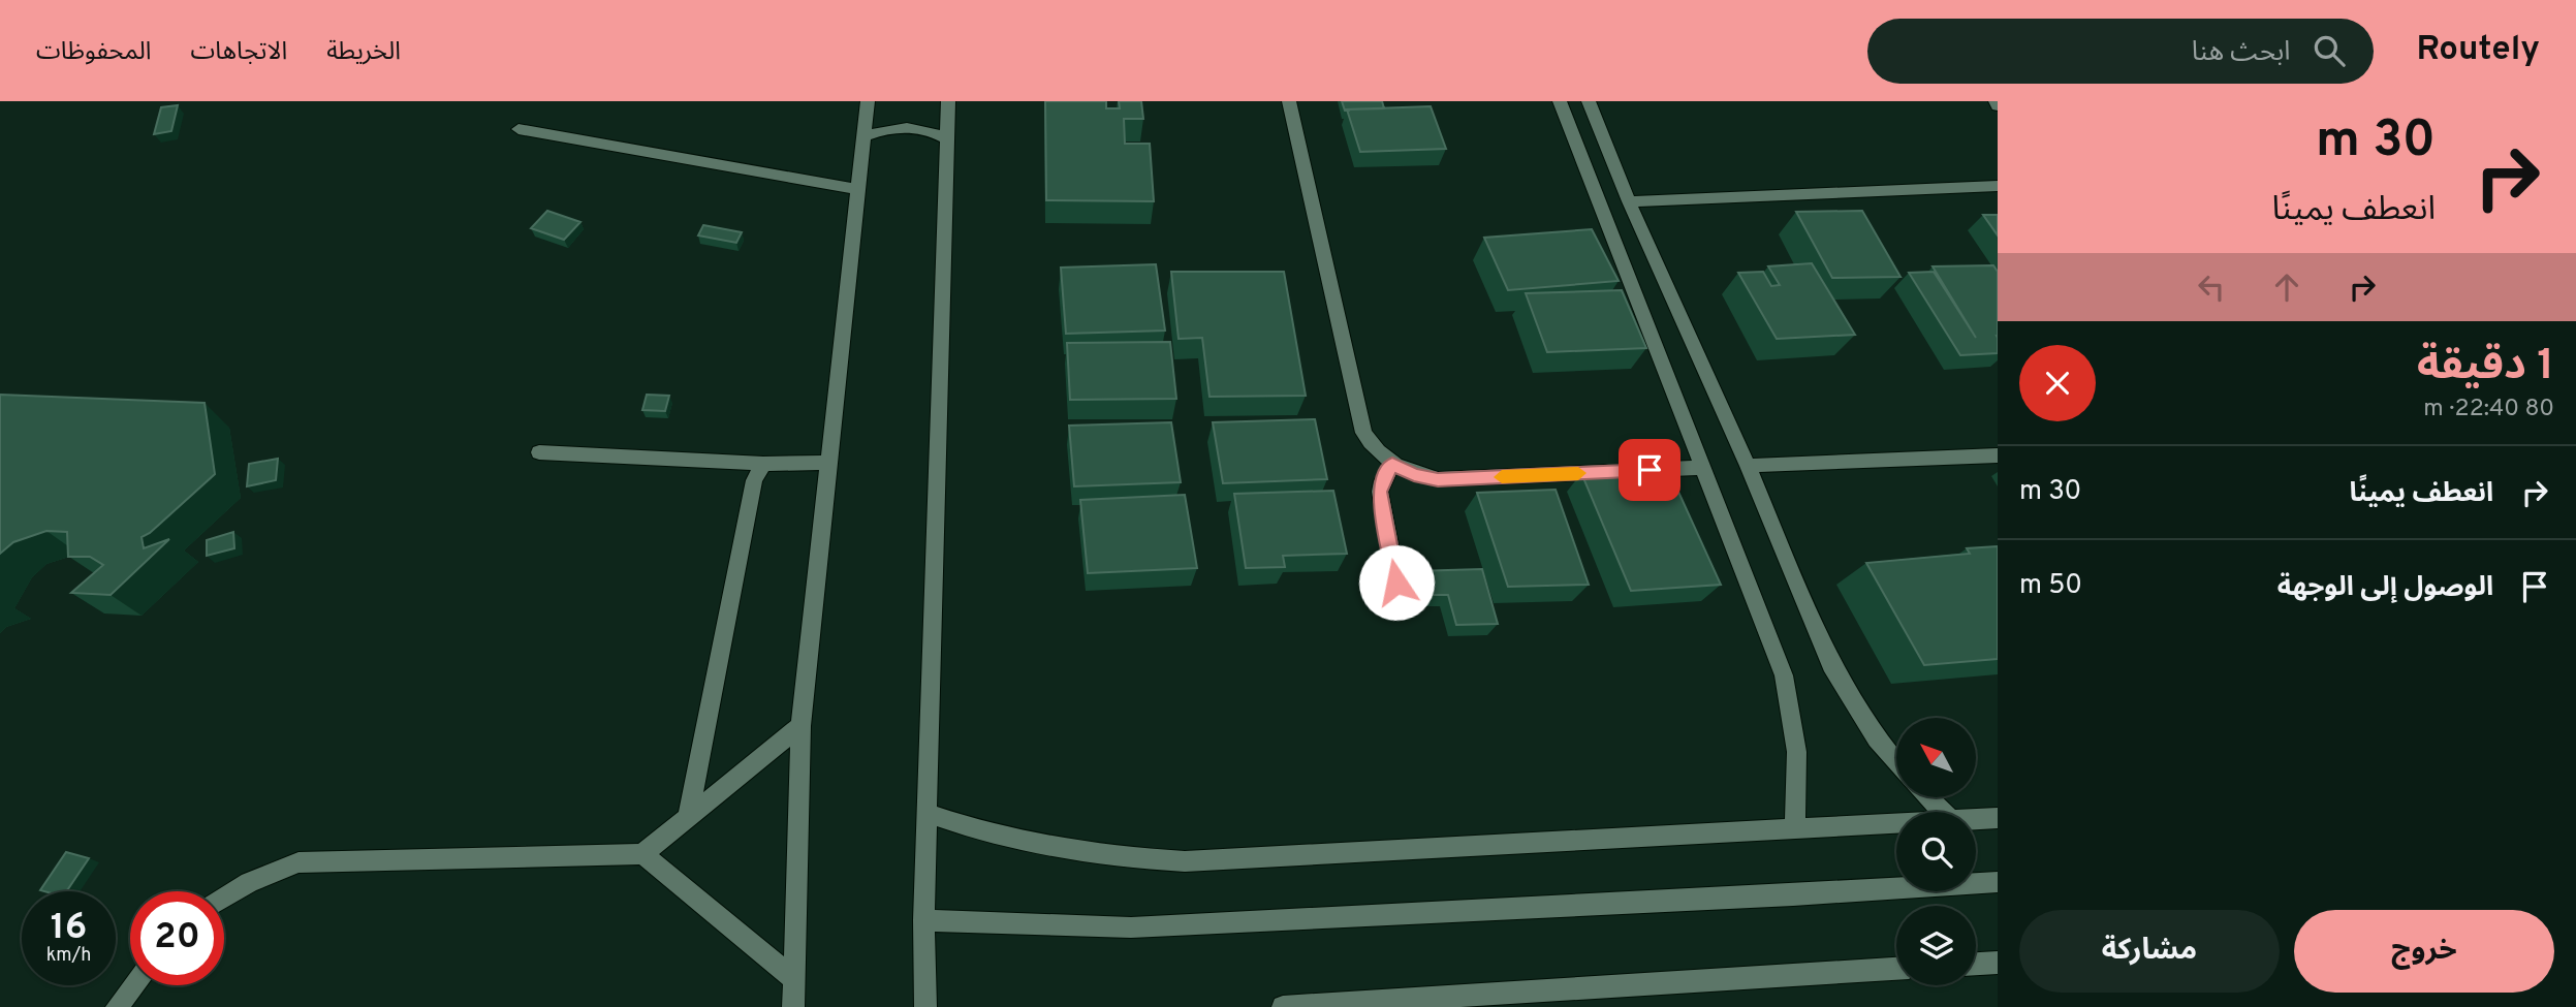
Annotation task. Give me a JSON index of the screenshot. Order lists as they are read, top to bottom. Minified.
{"north":"top left","page":{"header":"Routely","search":"ابحث هنا","nav":["الخريطة","الاتجاهات","المحفوظات"],"turn":["30 m","انعطف يمينًا"],"heading":["1 دقيقة","80 m · 22:40"],"list":[{"name":"انعطف يمينًا","value":"30 m"},{"name":"الوصول إلى الوجهة","value":"50 m"}],"speed":"16 km/h","limit":"20","buttons":["خروج","مشاركة"]}}
